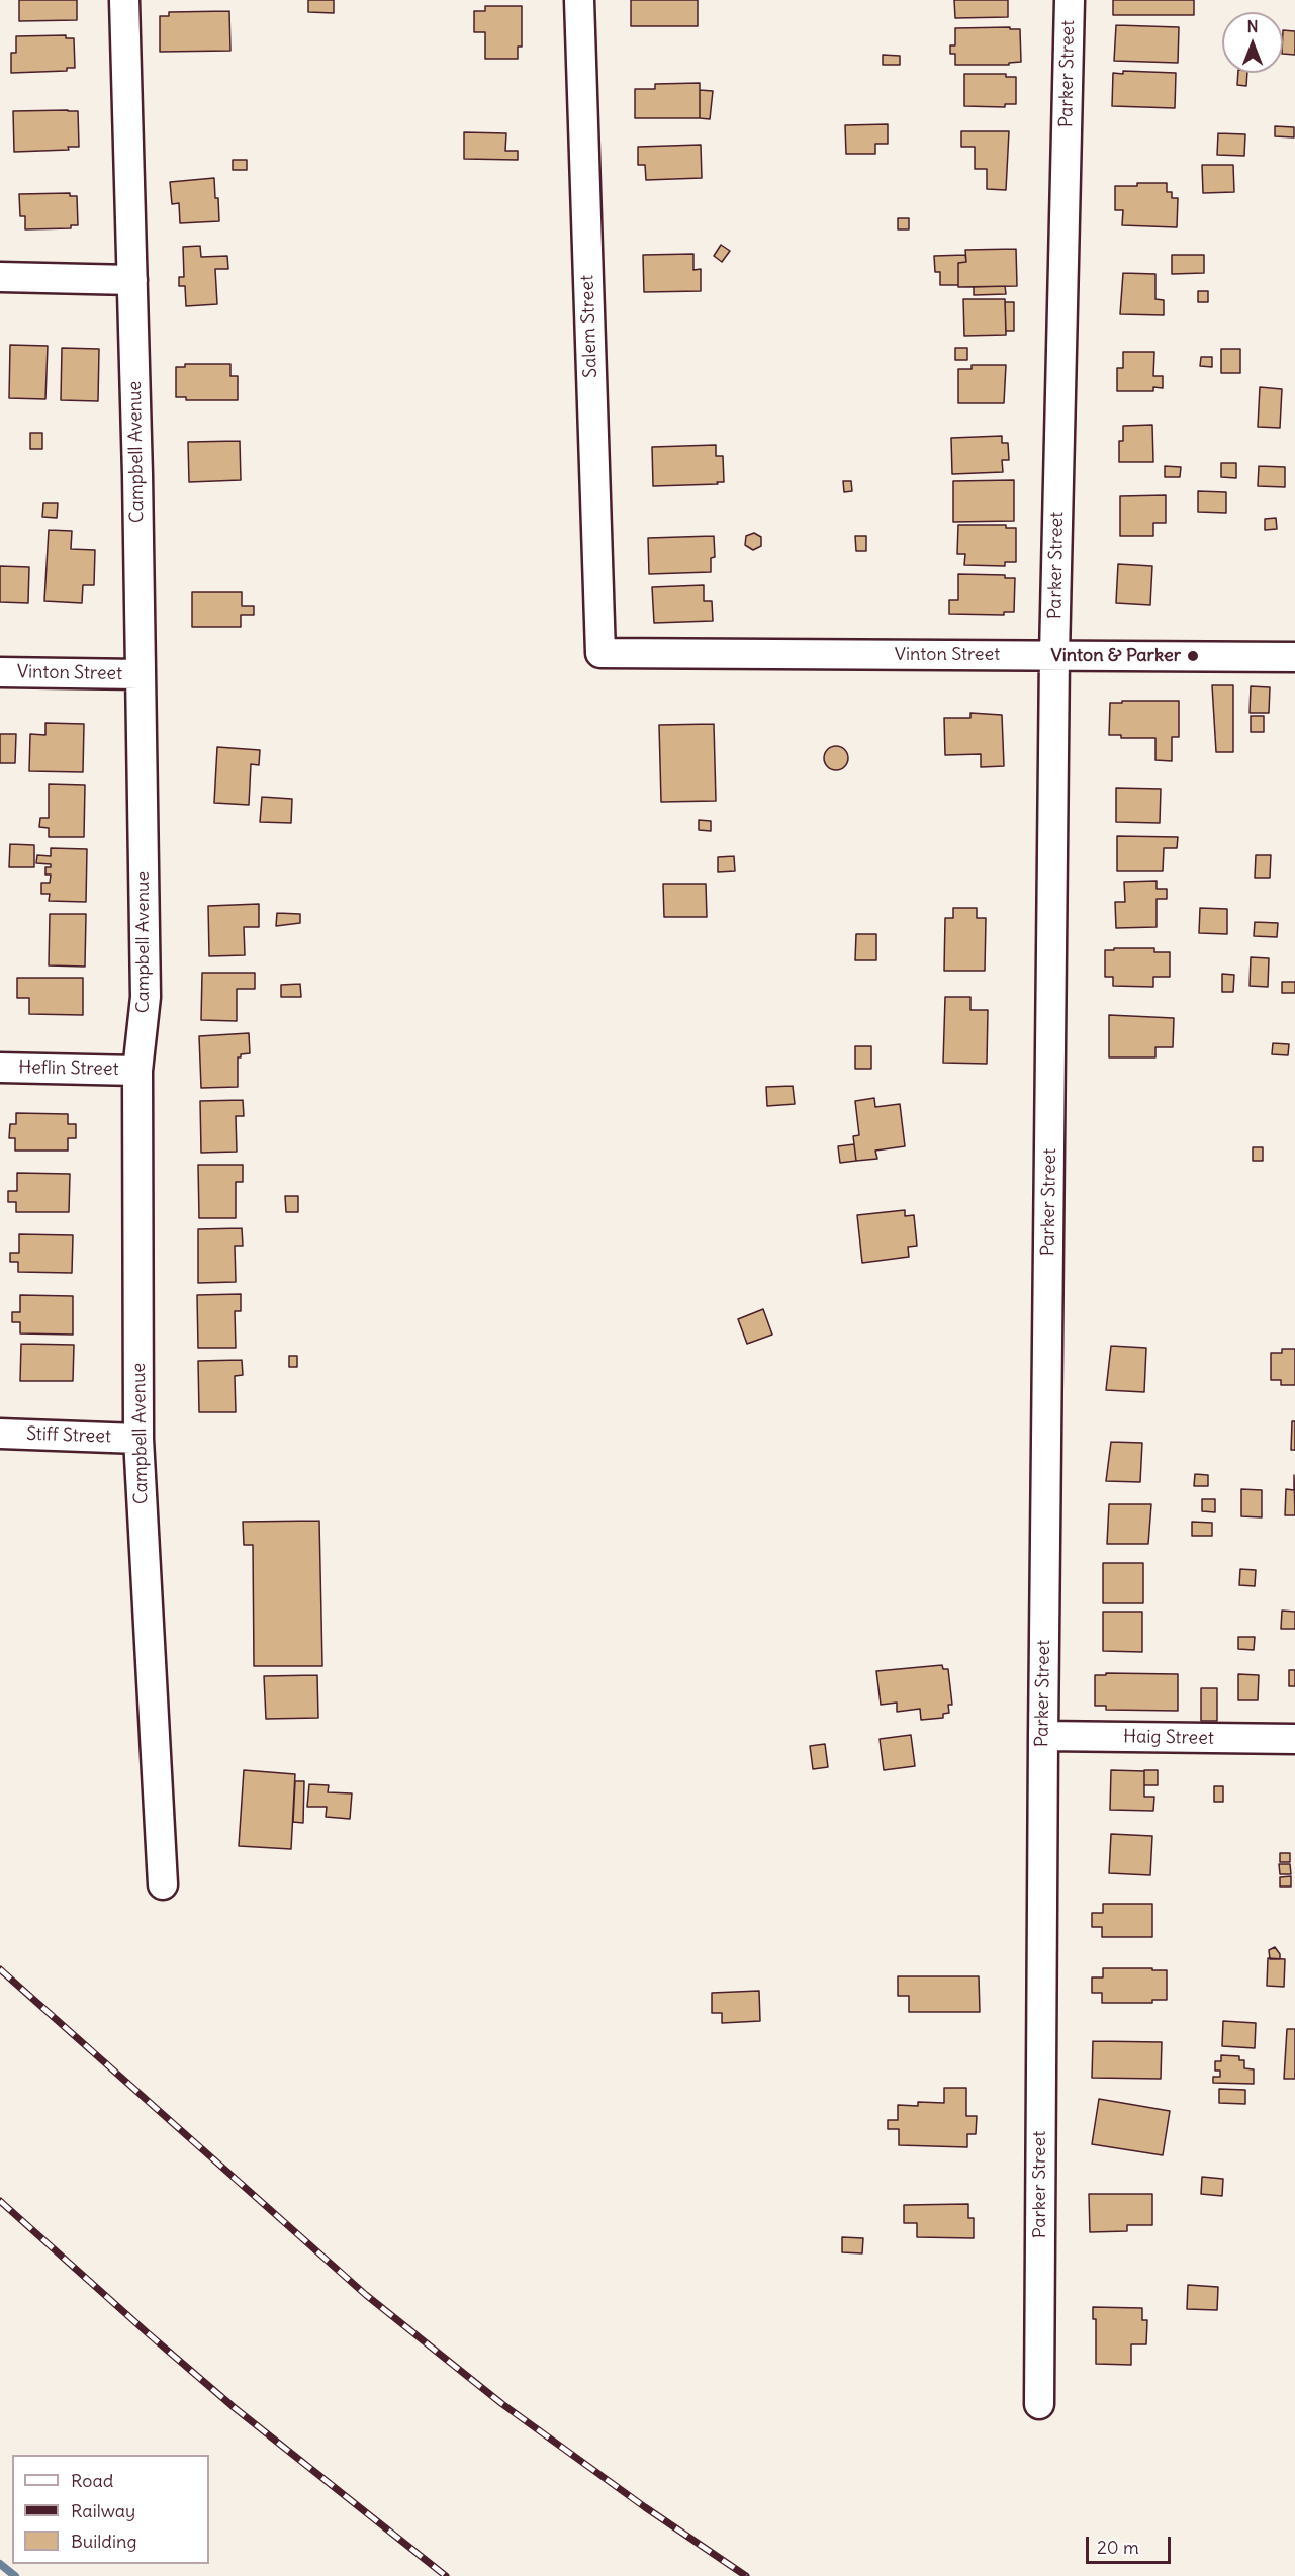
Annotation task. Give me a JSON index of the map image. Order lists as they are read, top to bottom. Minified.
{"streets":{"street":["Parker Street","Salem Street","Campbell Avenue","Vinton Street","Heflin Street","Stiff Street","Haig Street"]},"crossings":[["Parker Street","Vinton Street"],["Parker Street","Haig Street"],["Salem Street","Vinton Street"],["Campbell Avenue","Vinton Street"],["Campbell Avenue","Heflin Street"],["Campbell Avenue","Stiff Street"]],"places":["Vinton & Parker"],"legend":["Road","Railway","Building"],"scale_bar":"20 m","north":"top"}
